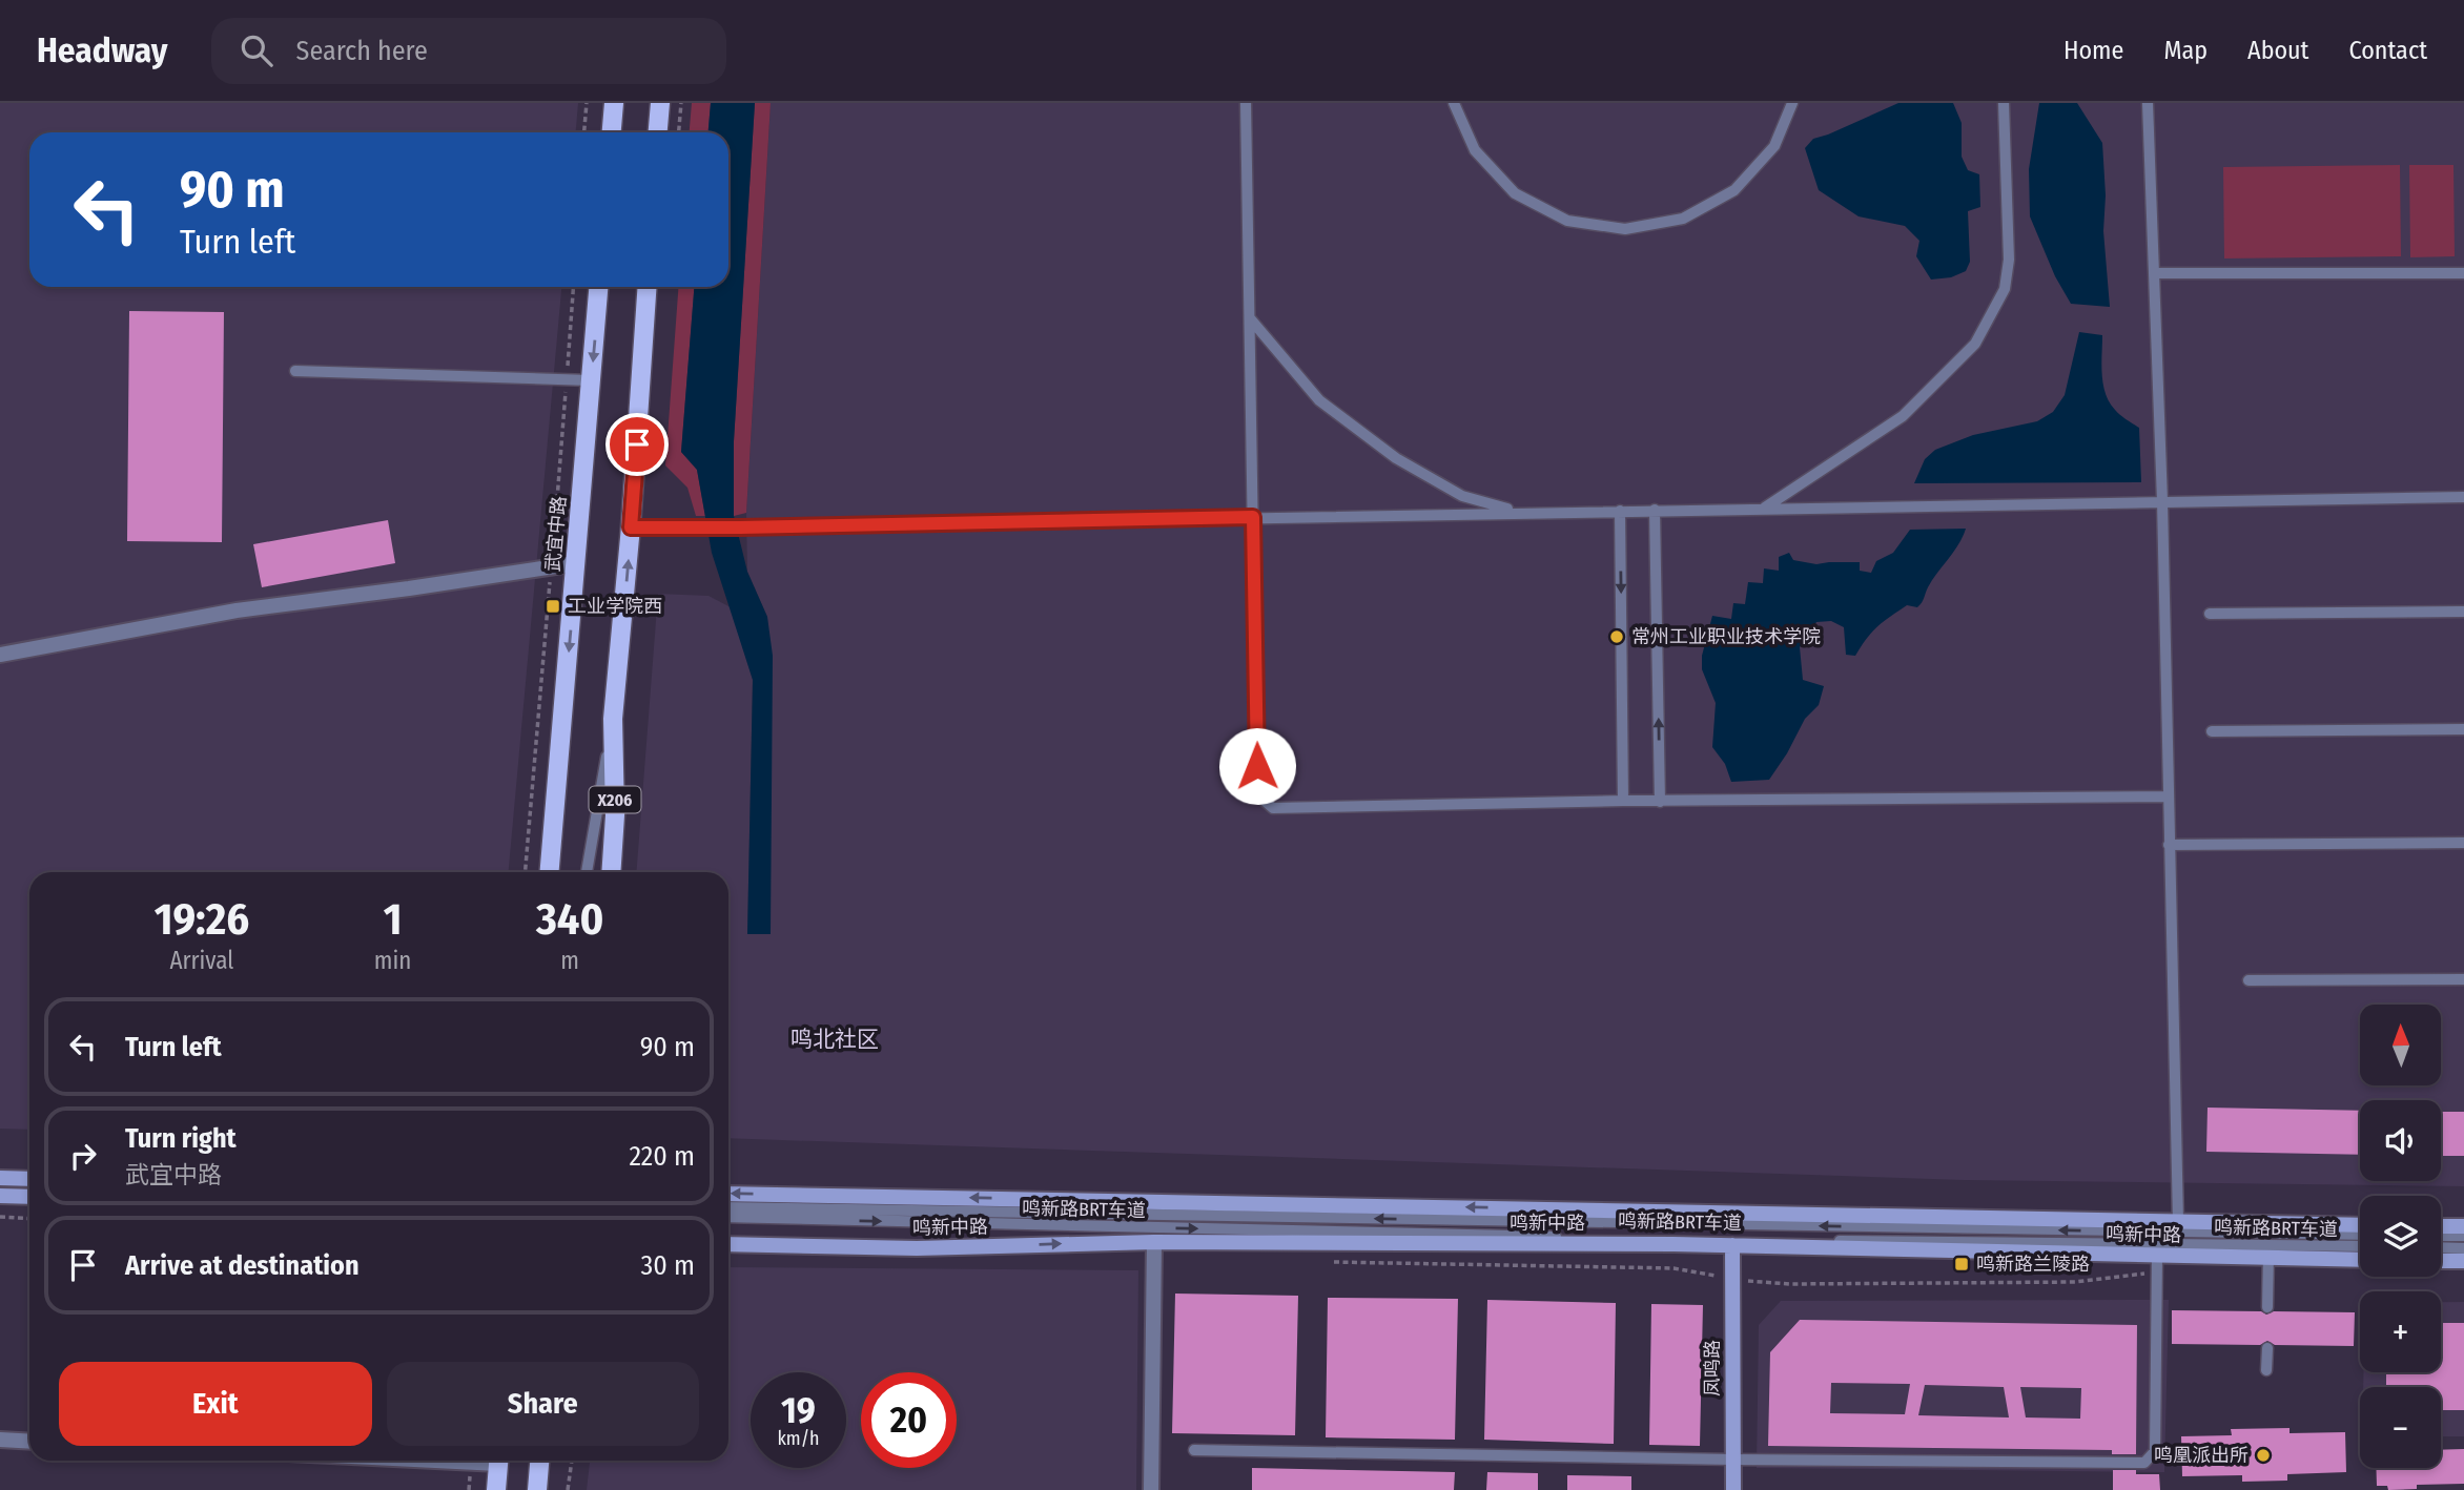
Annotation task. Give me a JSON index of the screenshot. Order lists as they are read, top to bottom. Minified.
{"streets":{"main road":["武宜中路","X206","鸣新中路","凤鸣路"],"lane":["鸣新路BRT车道"]},"crossings":[["鸣新路BRT车道","鸣新中路"],["鸣新中路","凤鸣路"]],"districts":["鸣北社区"],"places":{"transit":["工业学院西","鸣新路兰陵路"],"other":["常州工业职业技术学院","鸣凰派出所"]},"north":"top","page":{"header":"Headway","search":"Search here","nav":["Home","Map","About","Contact"],"turn":["90 m","Turn left"],"eta":["19:26","Arrival","1","min","340","m"],"list":[{"name":"Turn left","value":"90 m"},{"name":"Turn right","note":"武宜中路","value":"220 m"},{"name":"Arrive at destination","value":"30 m"}],"map_buttons":["+","−"],"buttons":["Exit","Share"],"speed":"19 km/h","limit":"20"}}
